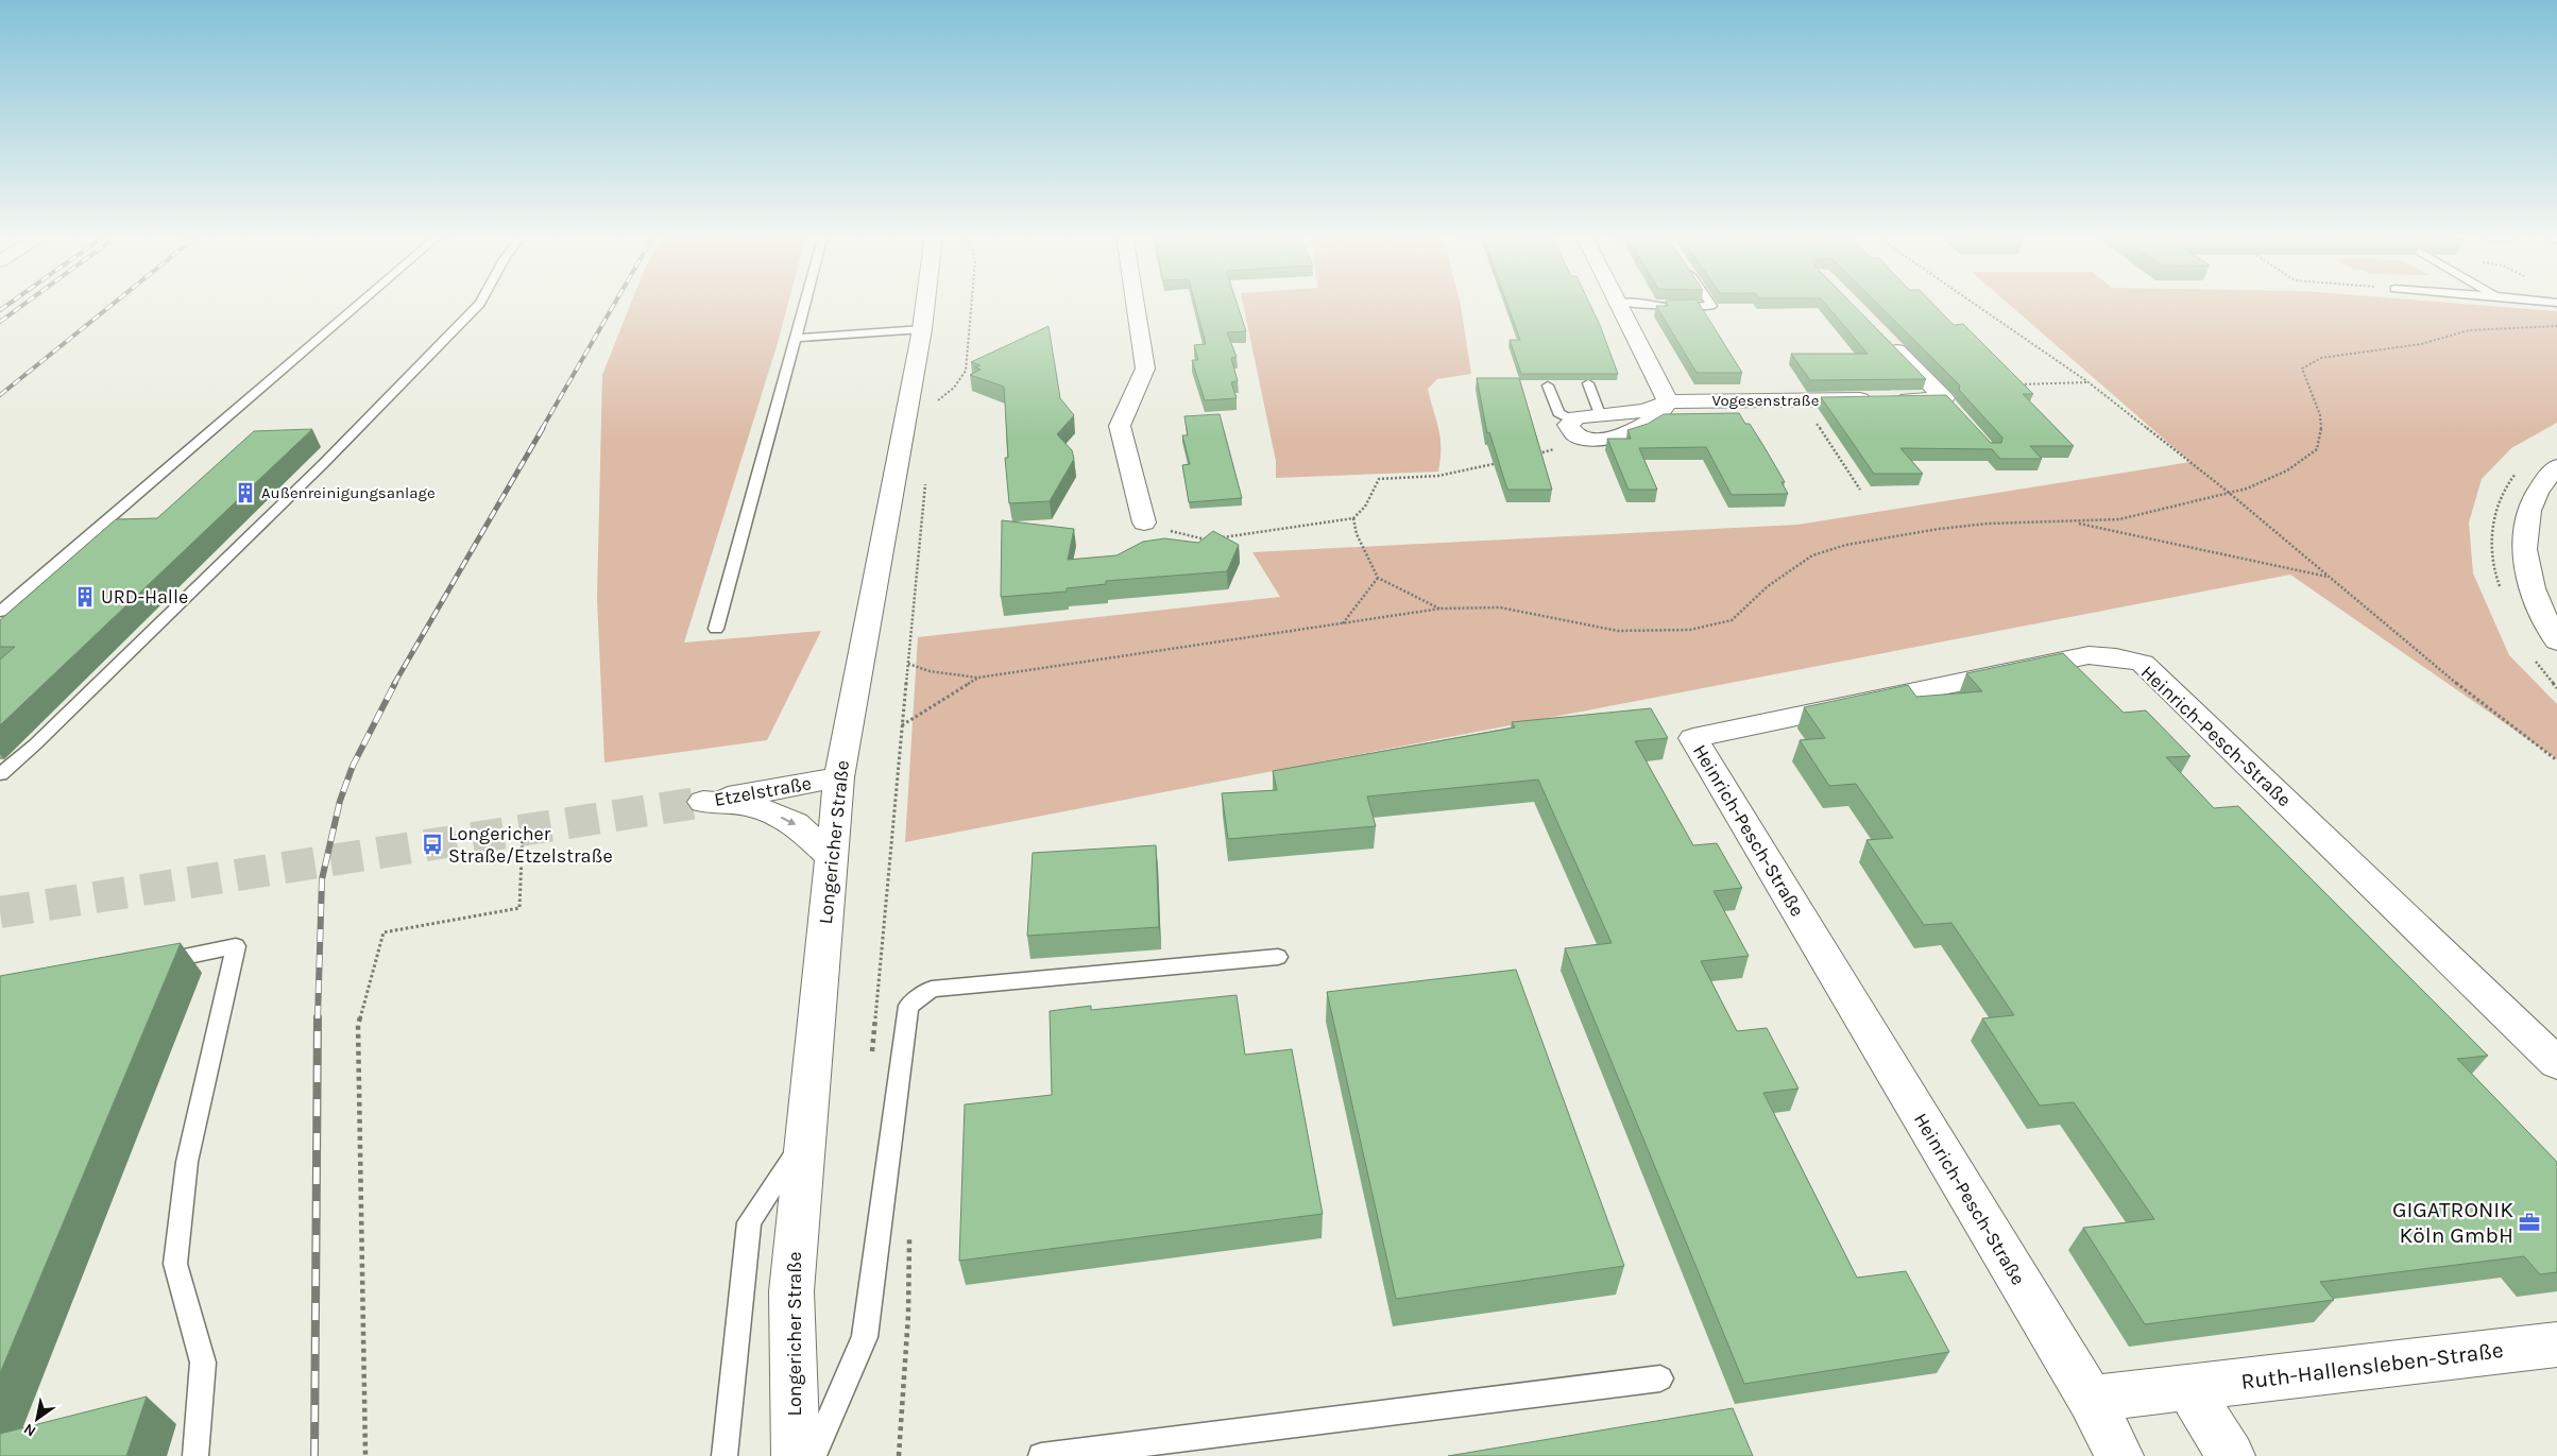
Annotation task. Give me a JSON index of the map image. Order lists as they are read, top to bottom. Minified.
{"streets":{"street":["Vogesenstraße","Heinrich-Pesch-Straße","Etzelstraße","Longericher Straße","Ruth-Hallensleben-Straße"]},"crossings":[["Heinrich-Pesch-Straße","Ruth-Hallensleben-Straße"],["Etzelstraße","Longericher Straße"]],"places":{"building":["Außenreinigungsanlage","URD-Halle"],"bus stop":["Longericher Straße/Etzelstraße"],"office":["GIGATRONIK Köln GmbH"]},"north":"bottom left"}
